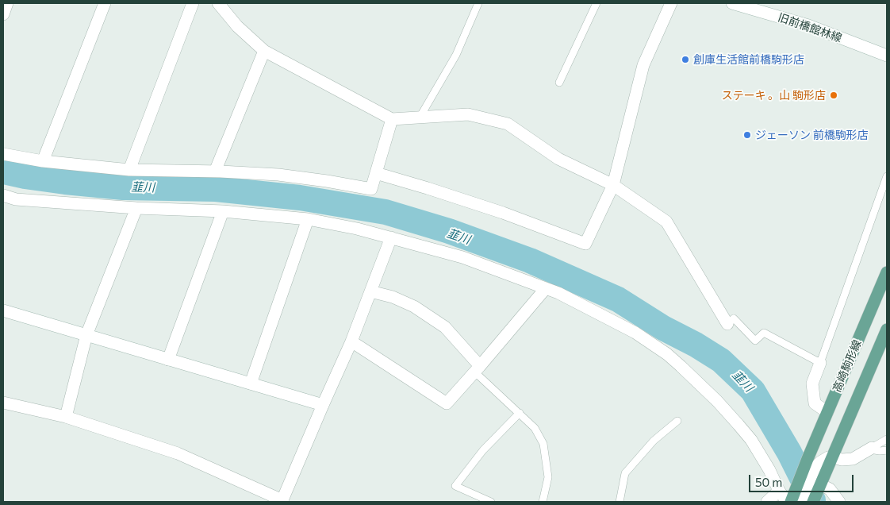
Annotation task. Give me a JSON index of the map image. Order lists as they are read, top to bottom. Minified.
{"streets":{"main road":["高崎駒形線"],"street":["旧前橋館林線"]},"water":["韮川"],"places":["創庫生活館前橋駒形店","ステーキ 。山 駒形店","ジェーソン 前橋駒形店"],"scale_bar":"50 m"}
